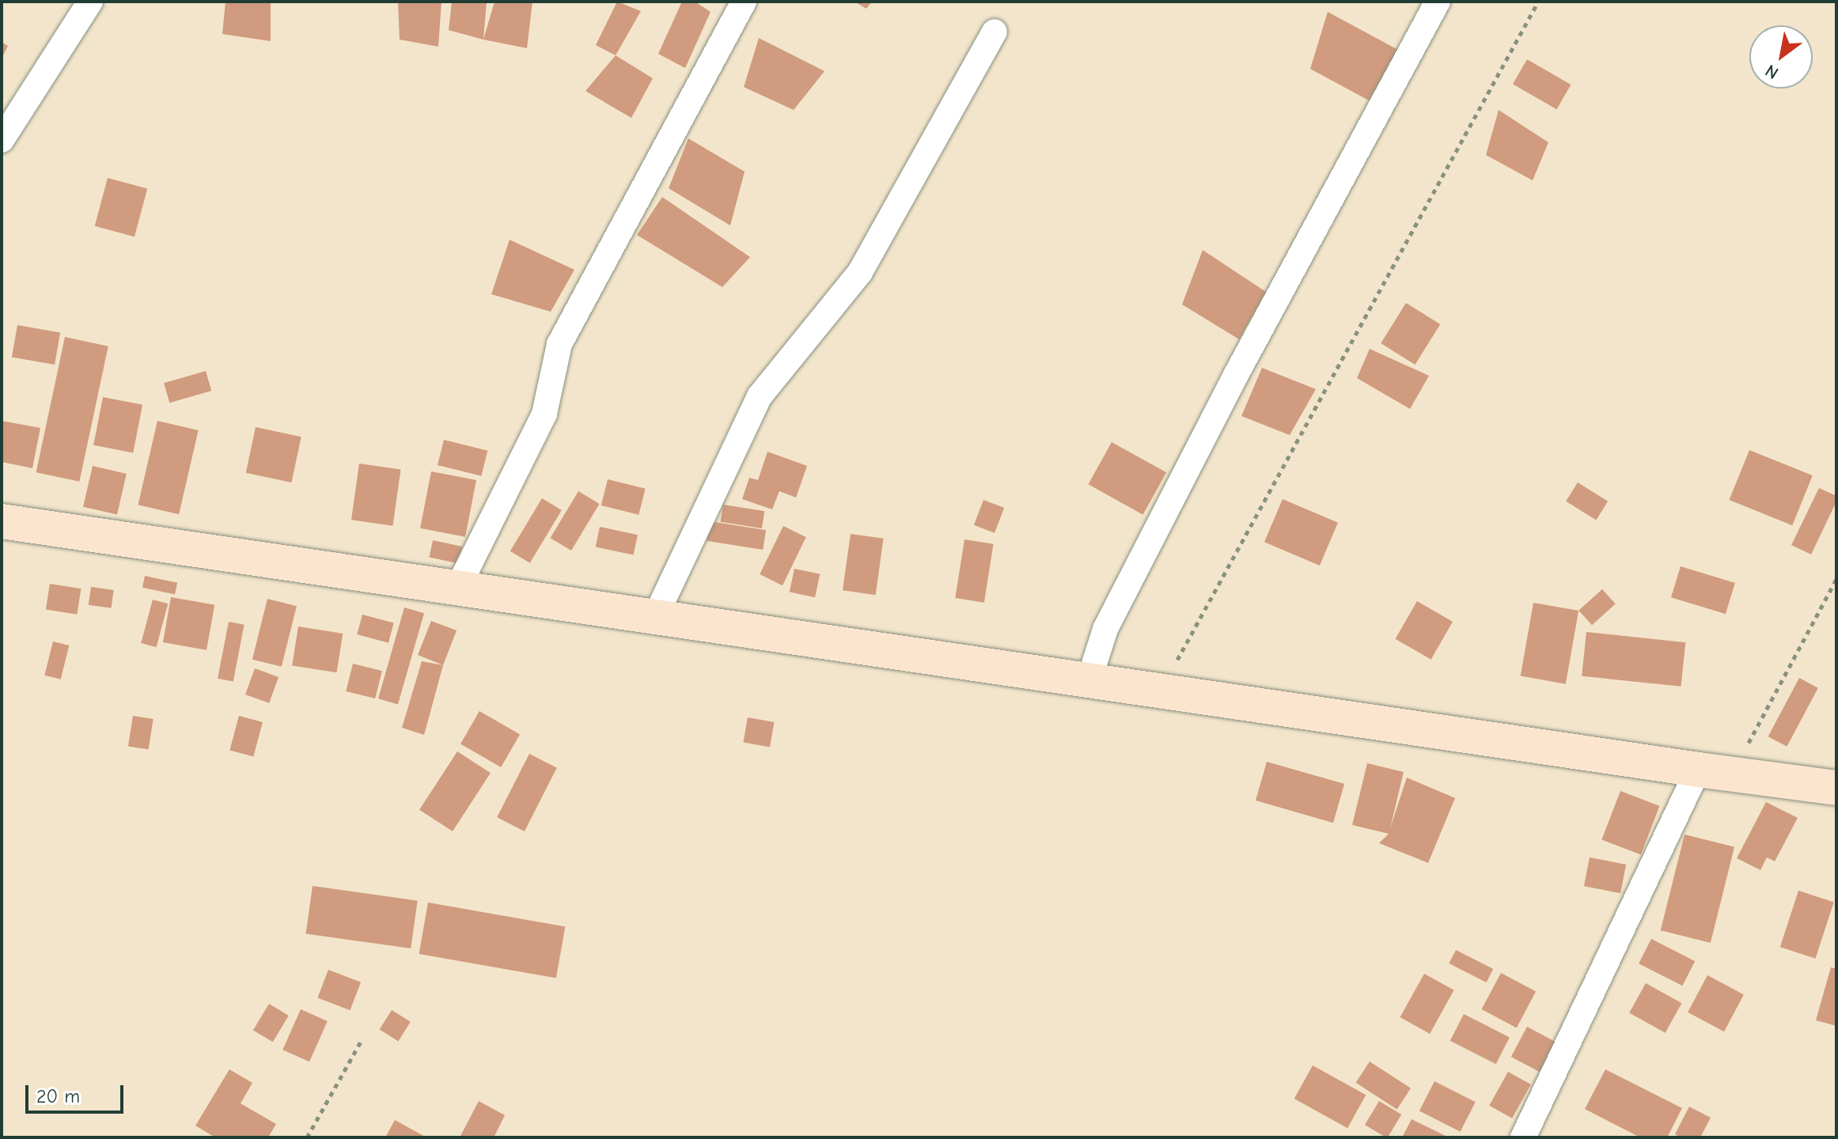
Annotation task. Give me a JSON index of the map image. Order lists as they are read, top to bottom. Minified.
{"scale_bar":"20 m","north":"bottom left"}
